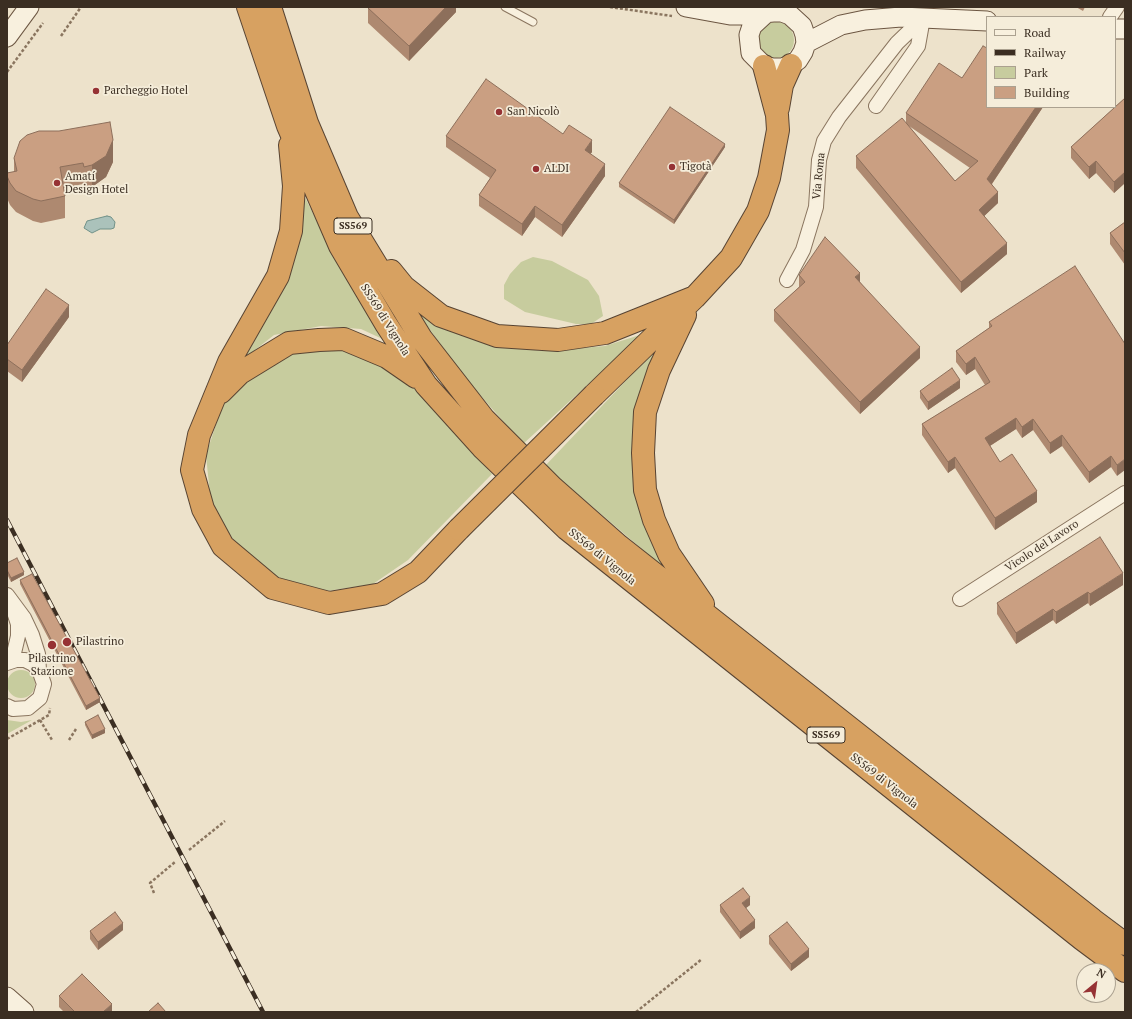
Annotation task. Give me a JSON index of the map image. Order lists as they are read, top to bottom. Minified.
{"streets":{"highway":["SS569","SS569 di Vignola"],"street":["Via Roma","Vicolo del Lavoro"]},"places":["Parcheggio Hotel","San Nicolò","Tigotà","ALDI","Amatí Design Hotel","Pilastrino","Pilastrino Stazione"],"legend":["Road","Railway","Park","Building"],"north":"top right"}
